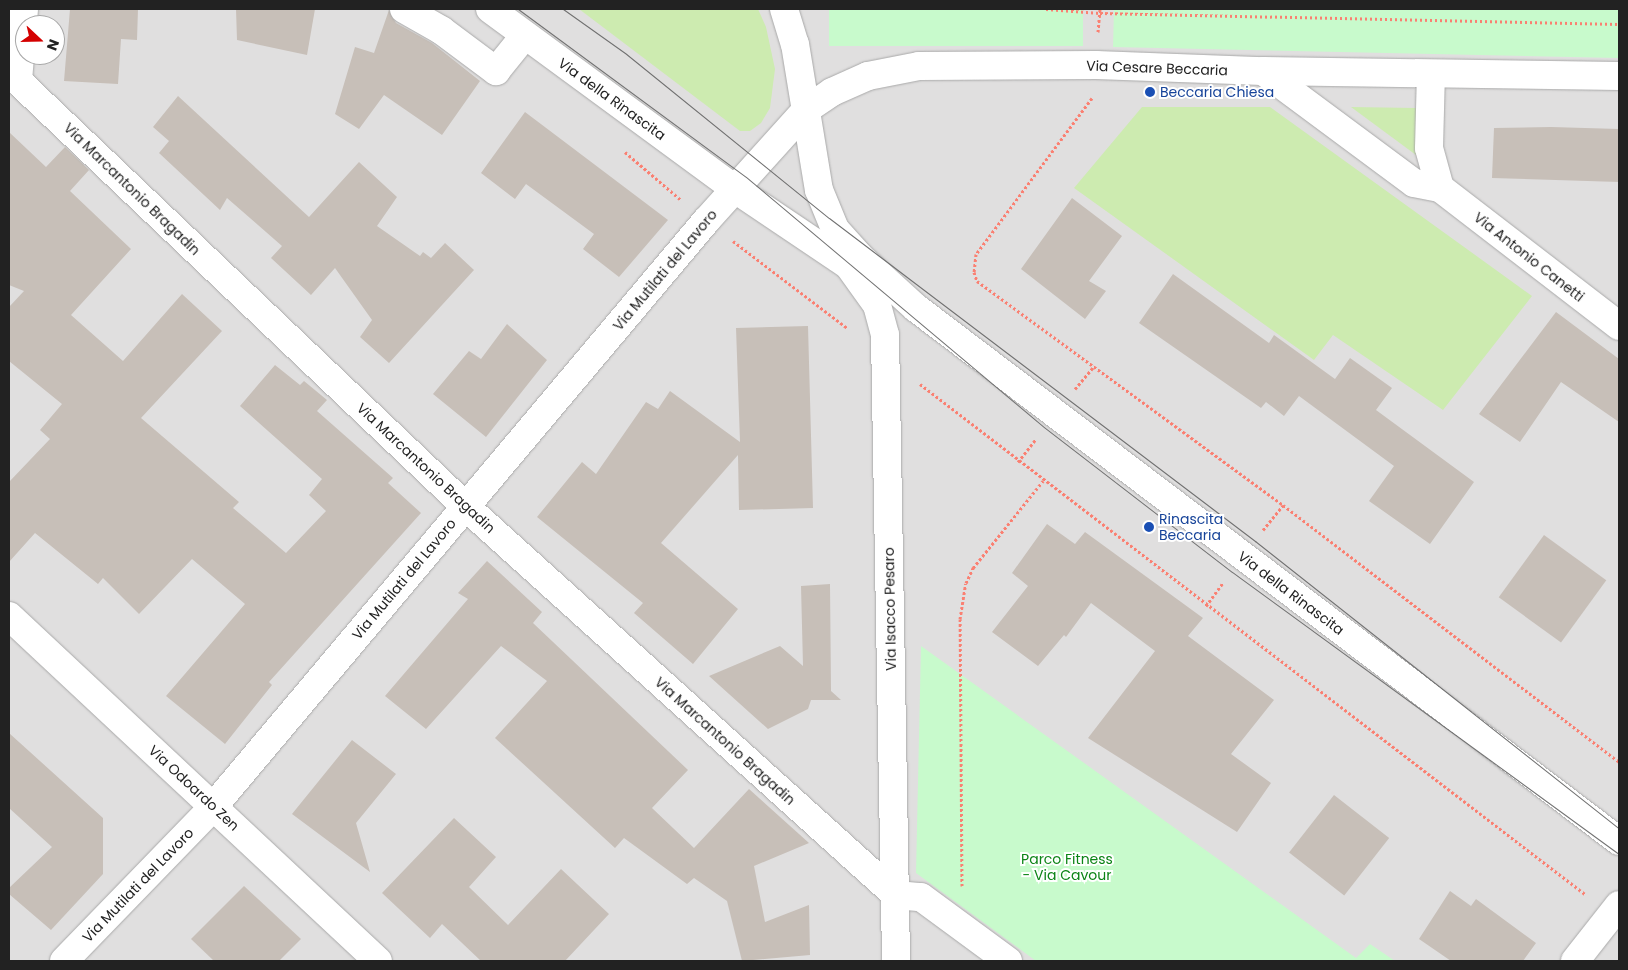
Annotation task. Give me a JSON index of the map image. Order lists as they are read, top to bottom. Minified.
{"streets":{"street":["Via Cesare Beccaria","Via della Rinascita","Via Marcantonio Bragadin","Via Antonio Canetti","Via Mutilati del Lavoro","Via Isacco Pesaro","Via Odoardo Zen"]},"crossings":[["Via Cesare Beccaria","Via della Rinascita"],["Via Cesare Beccaria","Via Antonio Canetti"],["Via Cesare Beccaria","Via Mutilati del Lavoro"],["Via della Rinascita","Via Mutilati del Lavoro"],["Via della Rinascita","Via Isacco Pesaro"],["Via Marcantonio Bragadin","Via Mutilati del Lavoro"],["Via Marcantonio Bragadin","Via Isacco Pesaro"],["Via Mutilati del Lavoro","Via Odoardo Zen"]],"parks":["Parco Fitness - Via Cavour"],"places":["Beccaria Chiesa","Rinascita Beccaria"],"north":"right"}
